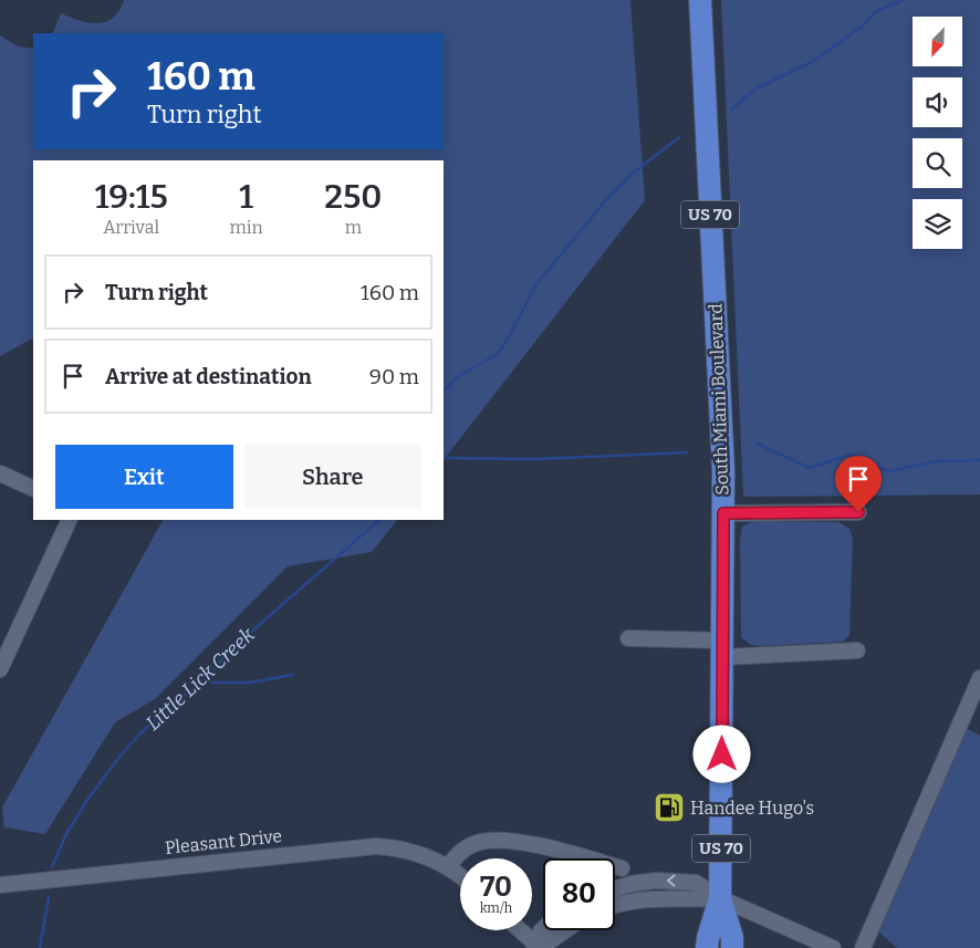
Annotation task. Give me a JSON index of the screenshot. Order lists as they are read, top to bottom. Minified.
{"streets":{"highway":["US 70","South Miami Boulevard"],"street":["Pleasant Drive"]},"water":["Little Lick Creek"],"places":{"fuel station":["Handee Hugo's"]},"north":"bottom left","page":{"turn":["160 m","Turn right"],"eta":["19:15","Arrival","1","min","250","m"],"list":[{"name":"Turn right","value":"160 m"},{"name":"Arrive at destination","value":"90 m"}],"buttons":["Exit","Share"],"speed":"70 km/h","limit":"80"}}
